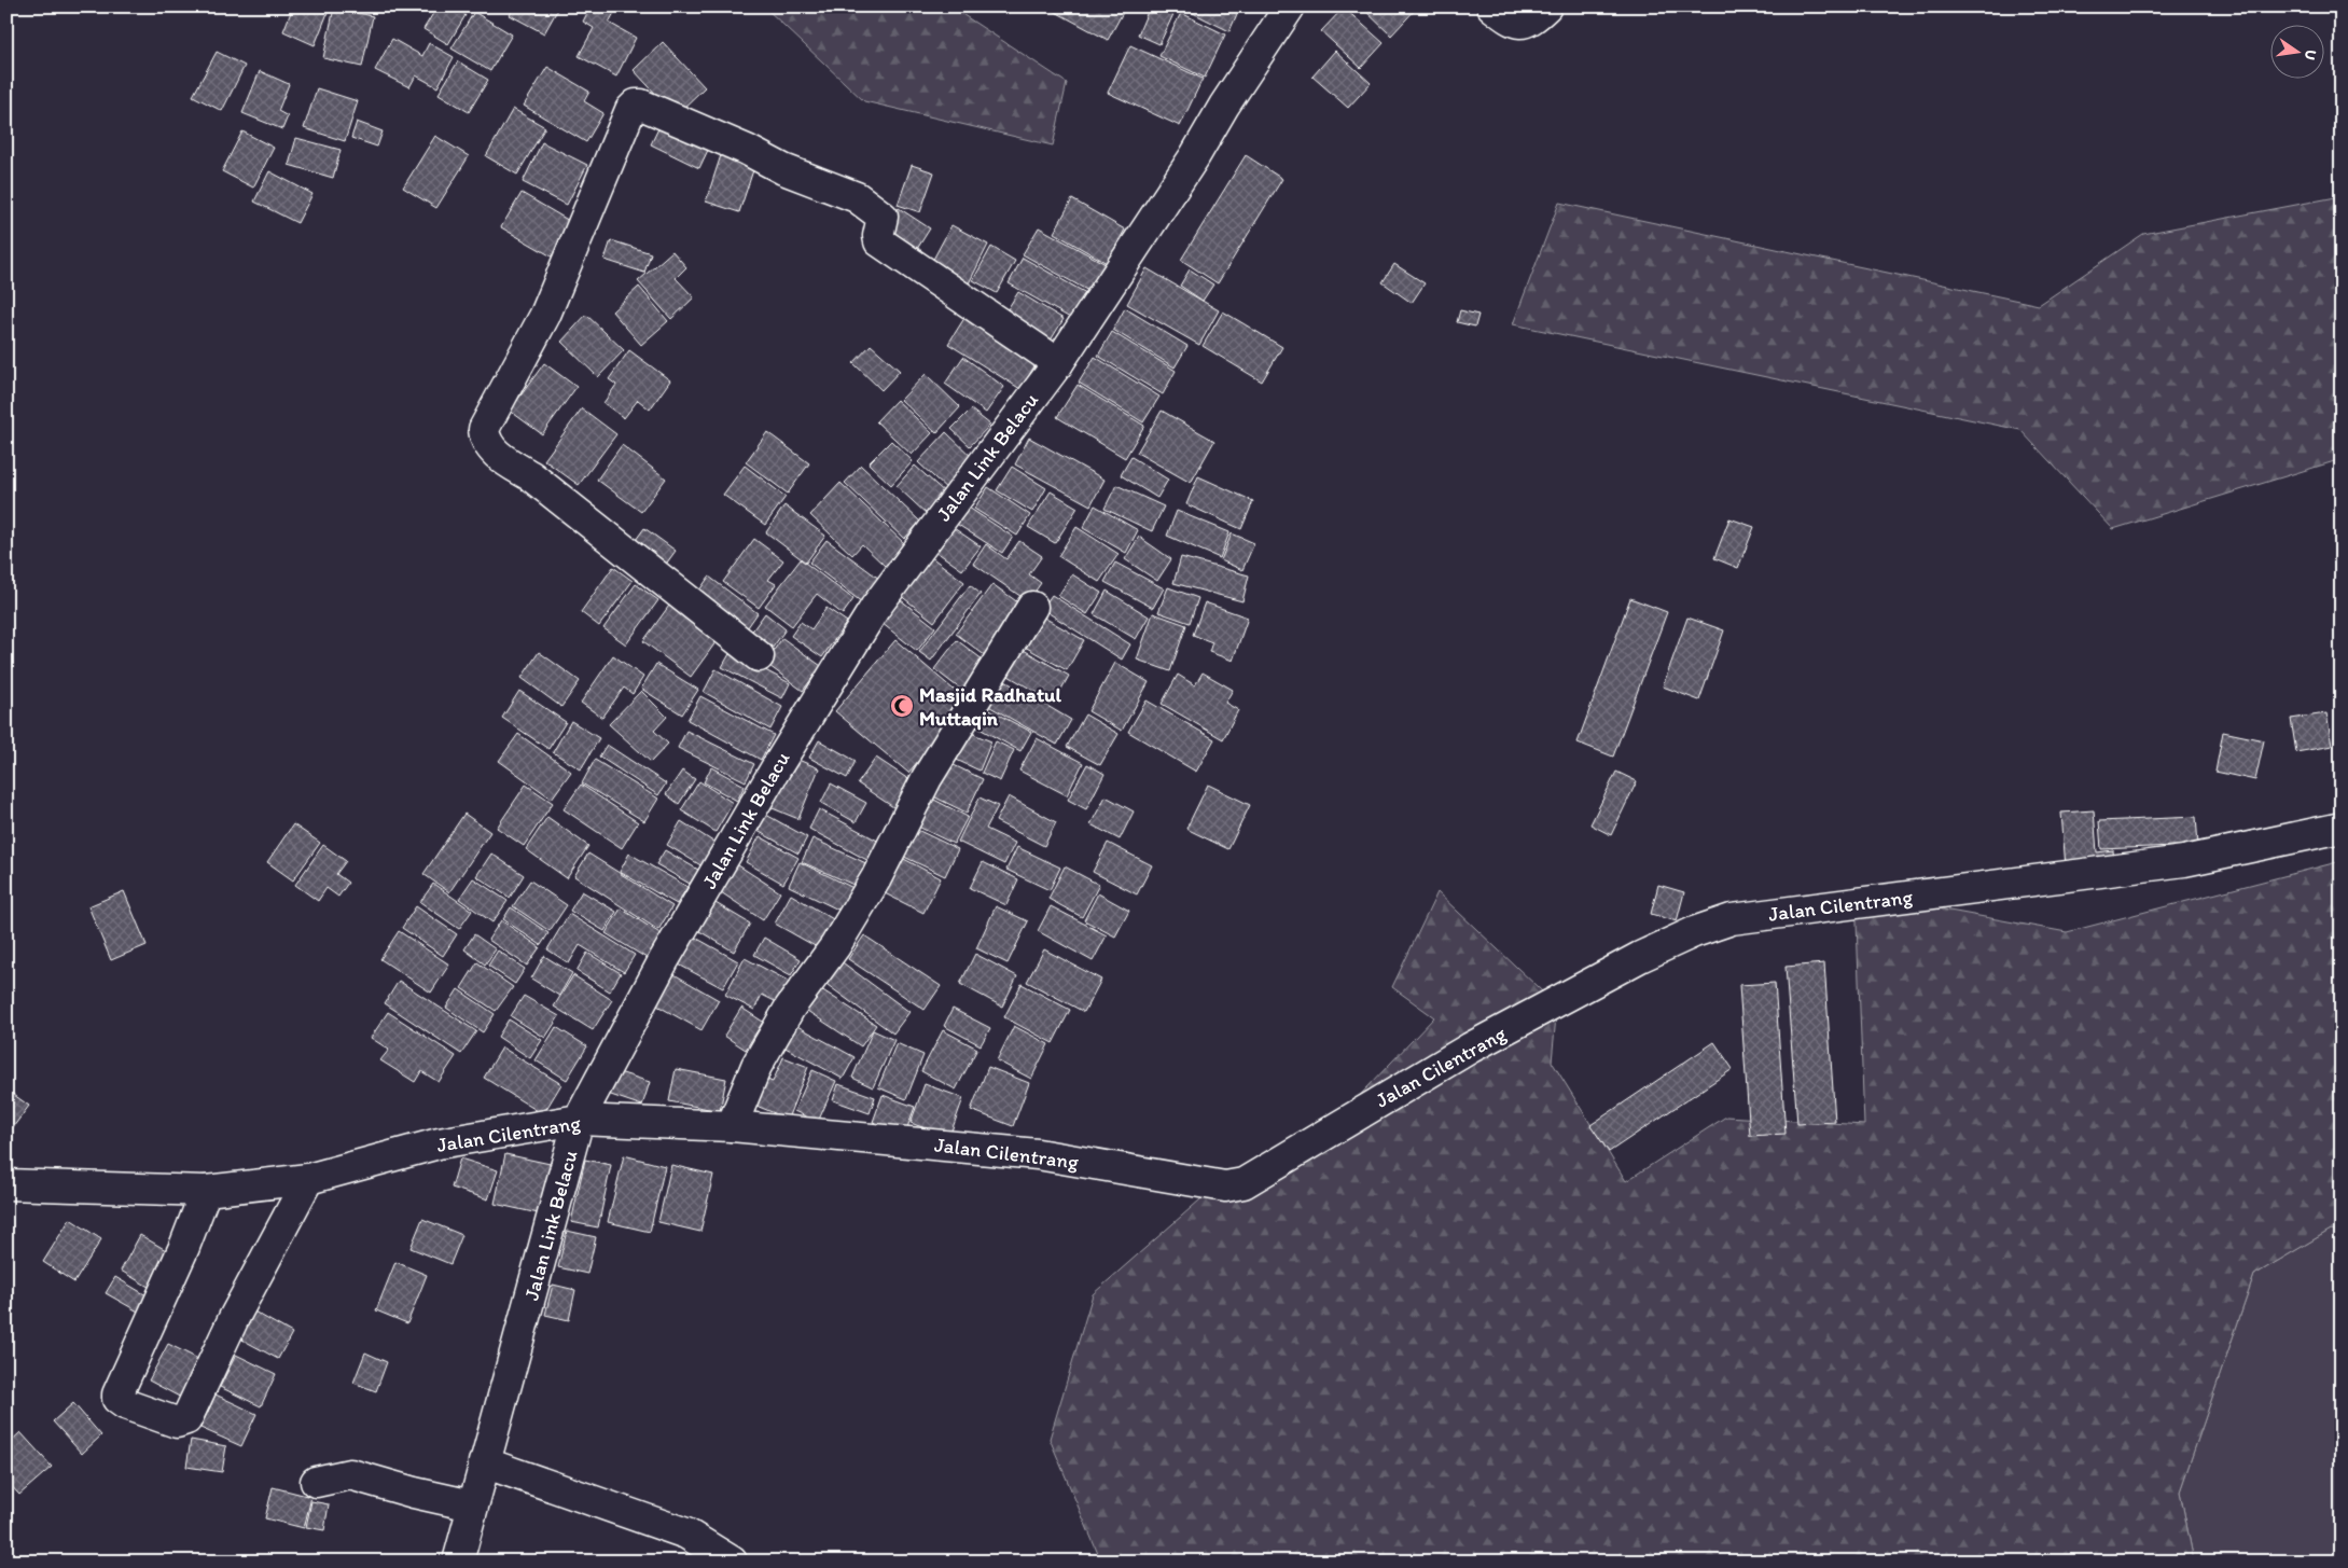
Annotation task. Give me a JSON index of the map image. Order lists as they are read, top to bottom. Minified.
{"streets":{"street":["Jalan Link Belacu","Jalan Cilentrang"]},"crossings":[["Jalan Link Belacu","Jalan Cilentrang"]],"places":{"mosque":["Masjid Radhatul Muttaqin"]},"north":"right"}
